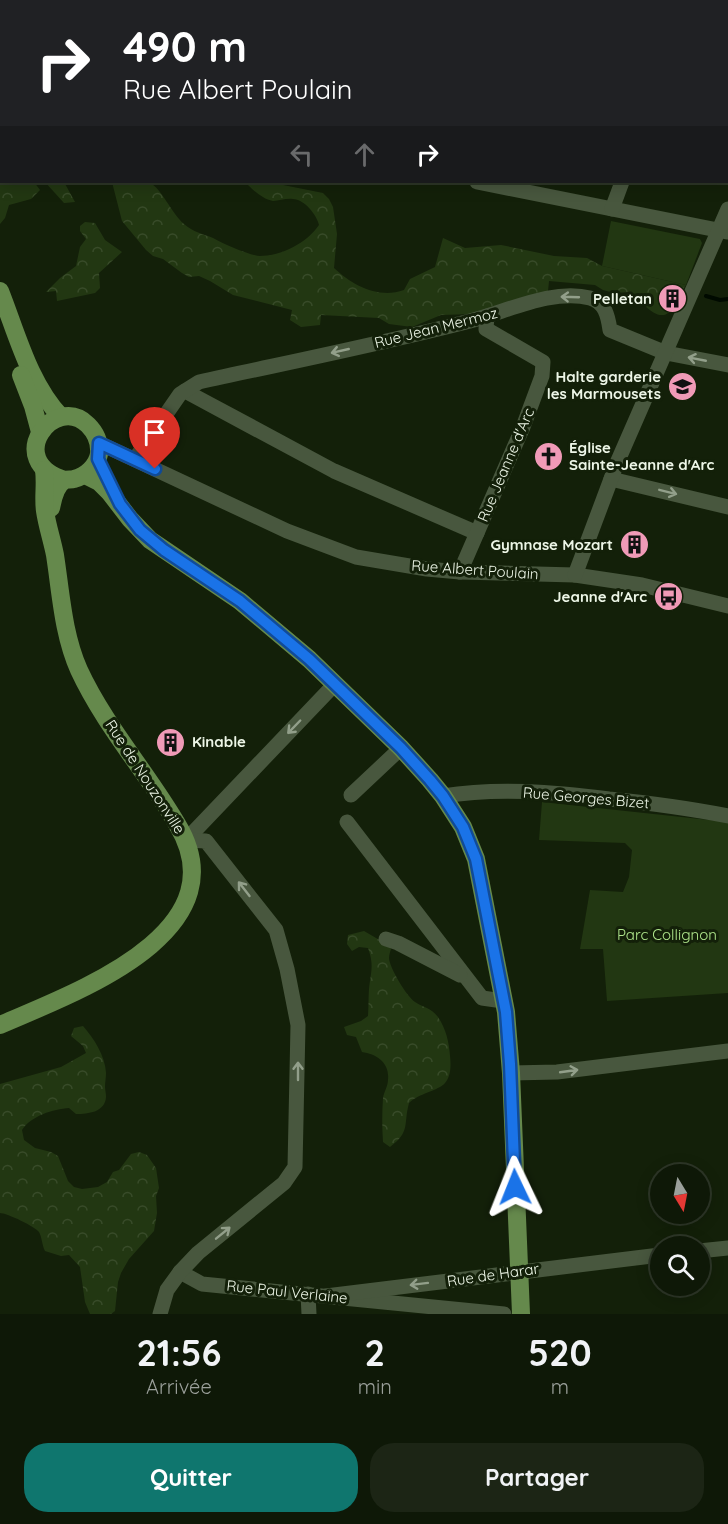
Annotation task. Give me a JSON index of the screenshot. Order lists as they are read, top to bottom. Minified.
{"streets":{"main road":["Rue de Nouzonville"],"street":["Rue Jean Mermoz","Rue Jeanne d'Arc","Rue Albert Poulain","Rue Georges Bizet","Rue de Harar","Rue Paul Verlaine"]},"crossings":[["Rue Jean Mermoz","Rue Jeanne d'Arc"],["Rue Jean Mermoz","Rue Albert Poulain"],["Rue Jeanne d'Arc","Rue Albert Poulain"],["Rue Albert Poulain","Rue de Nouzonville"],["Rue de Harar","Rue Paul Verlaine"]],"one_way":["Rue de Harar"],"parks":["Parc Collignon"],"places":{"building":["Pelletan","Gymnase Mozart","Kinable"],"school or university":["Halte garderie les Marmousets"],"church":["Église Sainte-Jeanne d'Arc"],"bus stop":["Jeanne d'Arc"]},"north":"bottom","page":{"turn":["490 m","Rue Albert Poulain"],"eta":["21:56","Arrivée","2","min","520","m"],"buttons":["Quitter","Partager"]}}
